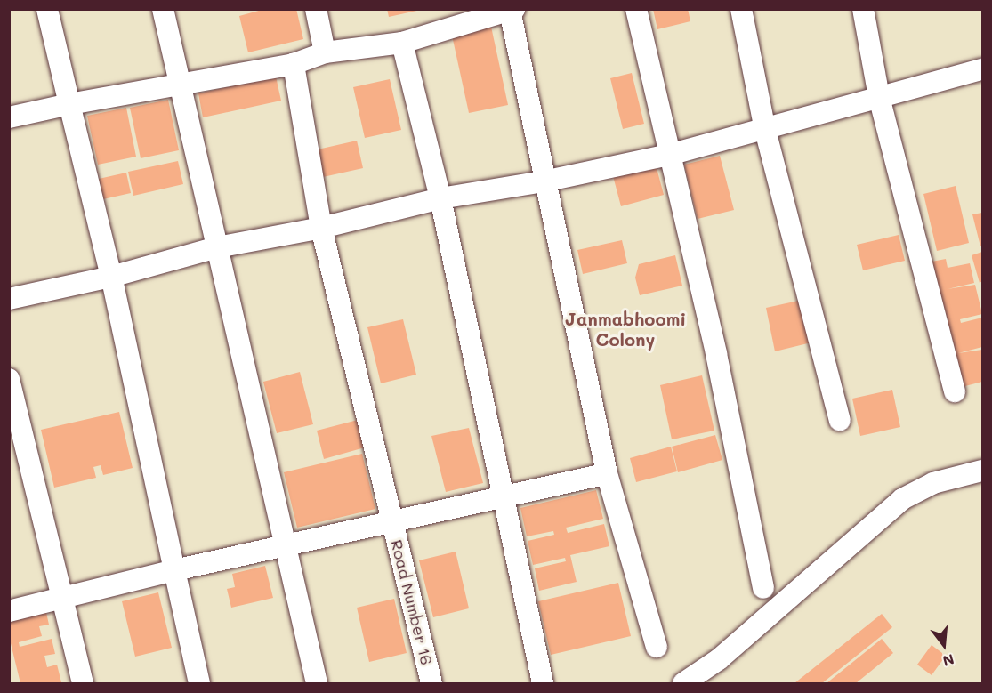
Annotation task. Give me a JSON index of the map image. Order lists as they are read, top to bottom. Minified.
{"streets":{"street":["Road Number 16"]},"districts":["Janmabhoomi Colony"],"north":"bottom"}
